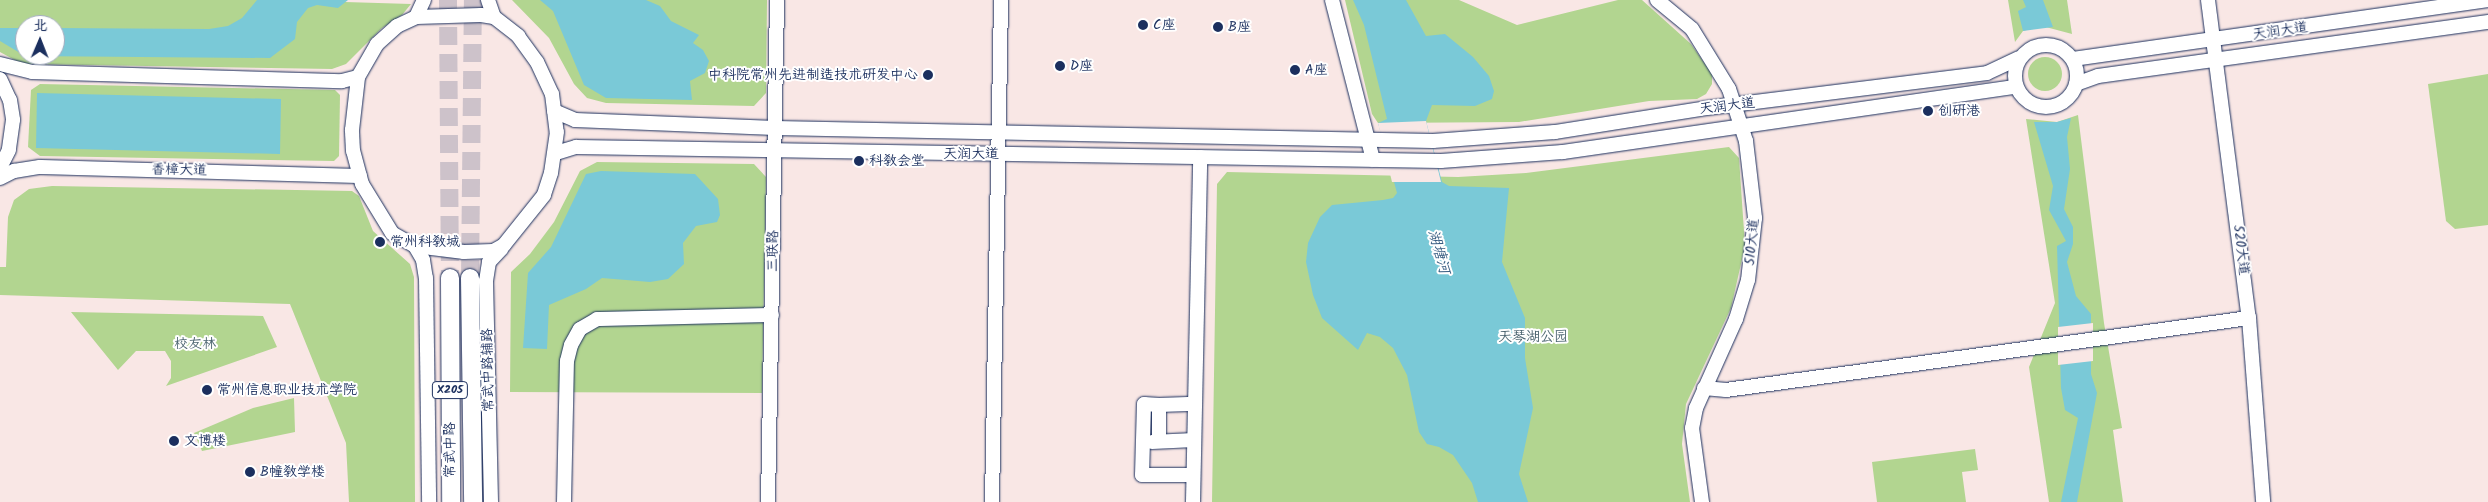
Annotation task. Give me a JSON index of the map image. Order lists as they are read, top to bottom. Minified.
{"streets":{"main road":["X205","常武中路"],"street":["天润大道","香樟大道","510大道","520大道","三联路","常武中路辅路"]},"crossings":[["天润大道","510大道"],["天润大道","520大道"],["天润大道","三联路"],["天润大道","常武中路辅路"]],"water":["湖塘河"],"parks":["天琴湖公园","校友林"],"places":["C座","B座","D座","A座","中科院常州先进制造技术研发中心","创研港","科教会堂","常州科教城","常州信息职业技术学院","文博楼","B幢教学楼"],"north":"top"}
